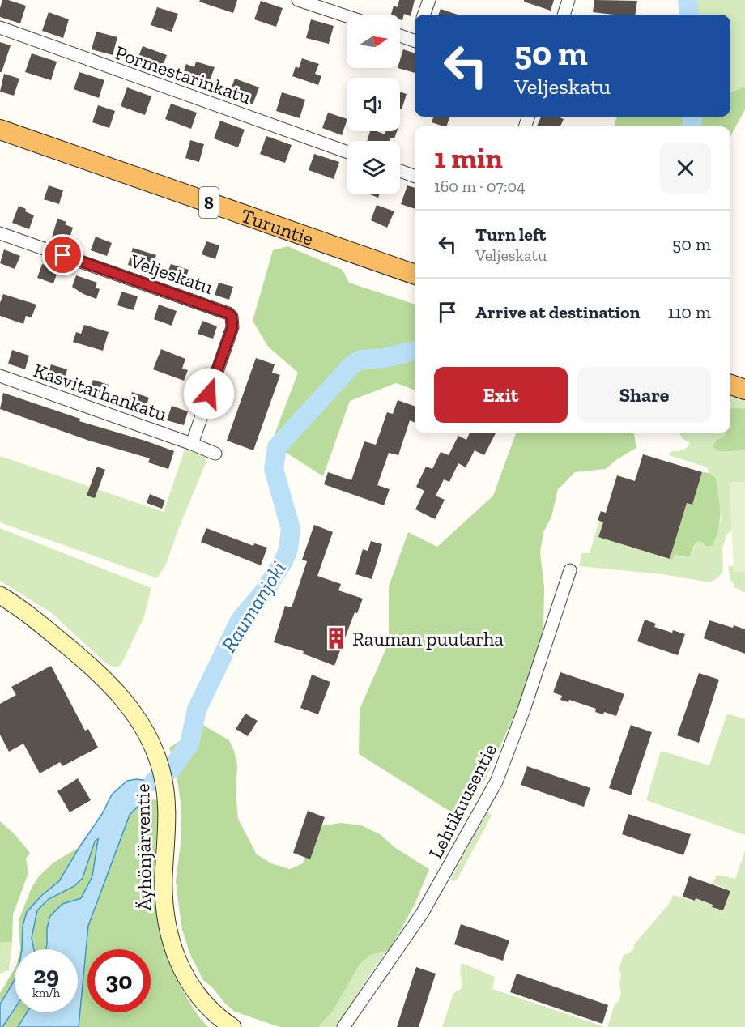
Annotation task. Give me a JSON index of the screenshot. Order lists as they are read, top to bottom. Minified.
{"streets":{"highway":["8","Turuntie"],"main road":["Äyhönjärventie"],"street":["Pormestarinkatu","Veljeskatu","Kasvitarhankatu","Lehtikuusentie"]},"crossings":[["Veljeskatu","Kasvitarhankatu"]],"water":["Raumanjoki"],"places":{"building":["Rauman puutarha"]},"north":"right","page":{"turn":["50 m","Veljeskatu"],"heading":["1 min","160 m · 07:04"],"list":[{"name":"Turn left","note":"Veljeskatu","value":"50 m"},{"name":"Arrive at destination","value":"110 m"}],"buttons":["Exit","Share"],"speed":"29 km/h","limit":"30"}}
